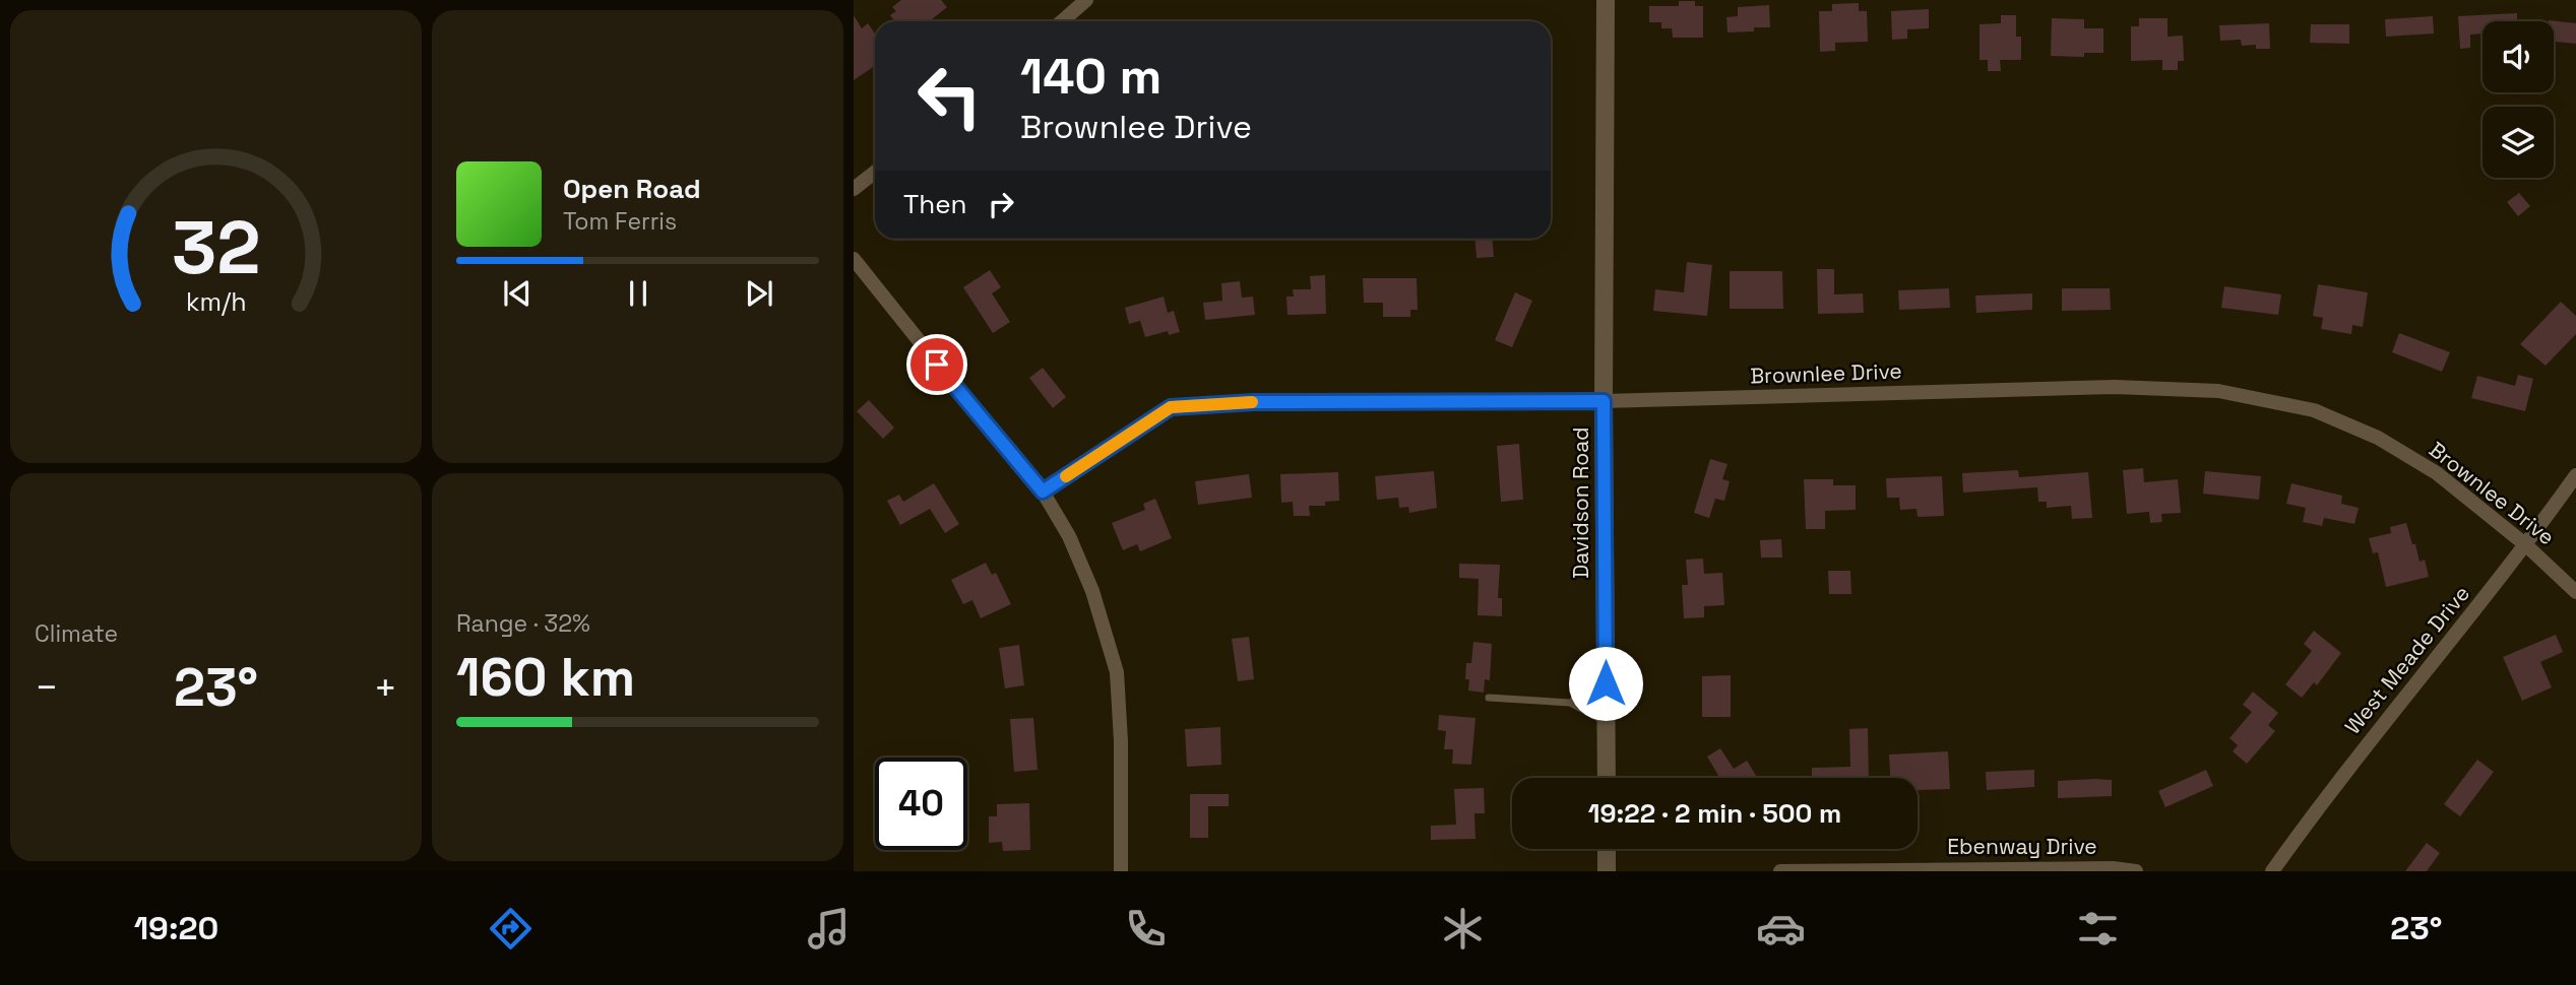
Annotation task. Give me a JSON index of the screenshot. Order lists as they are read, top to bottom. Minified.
{"streets":{"street":["Brownlee Drive","Davidson Road","West Meade Drive","Ebenway Drive"]},"crossings":[["Brownlee Drive","Davidson Road"],["Brownlee Drive","West Meade Drive"]],"page":{"turn":["140 m","Brownlee Drive"],"song":["Open Road","Tom Ferris"],"then":"Then","tile":["Climate",["Range · 32%","160 km"]],"heat":["−","23°","+"],"limit":"40","trip":"19:22 · 2 min · 500 m","tabs":["19:20","23°"],"gauge":["32","km/h"]}}
